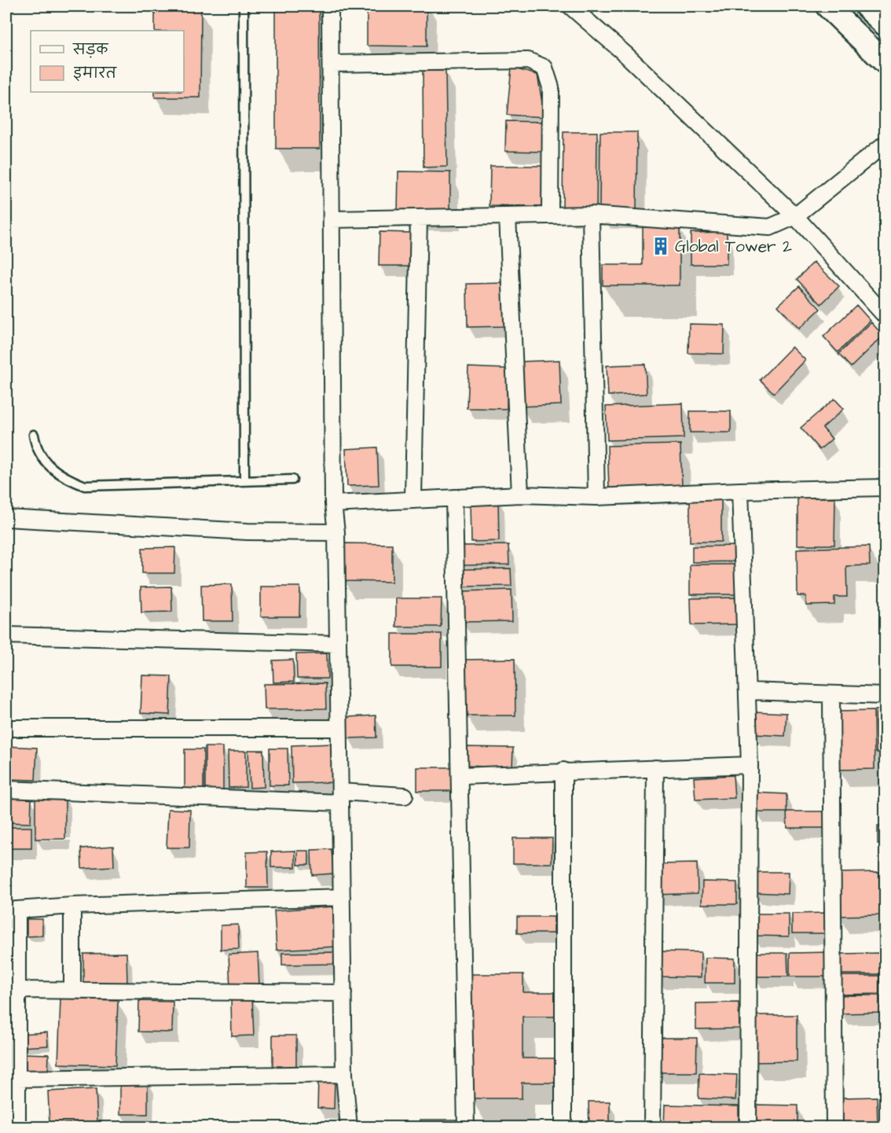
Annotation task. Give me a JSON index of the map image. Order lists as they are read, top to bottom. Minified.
{"places":{"building":["Global Tower 2"]},"legend":["सड़क","इमारत"]}
